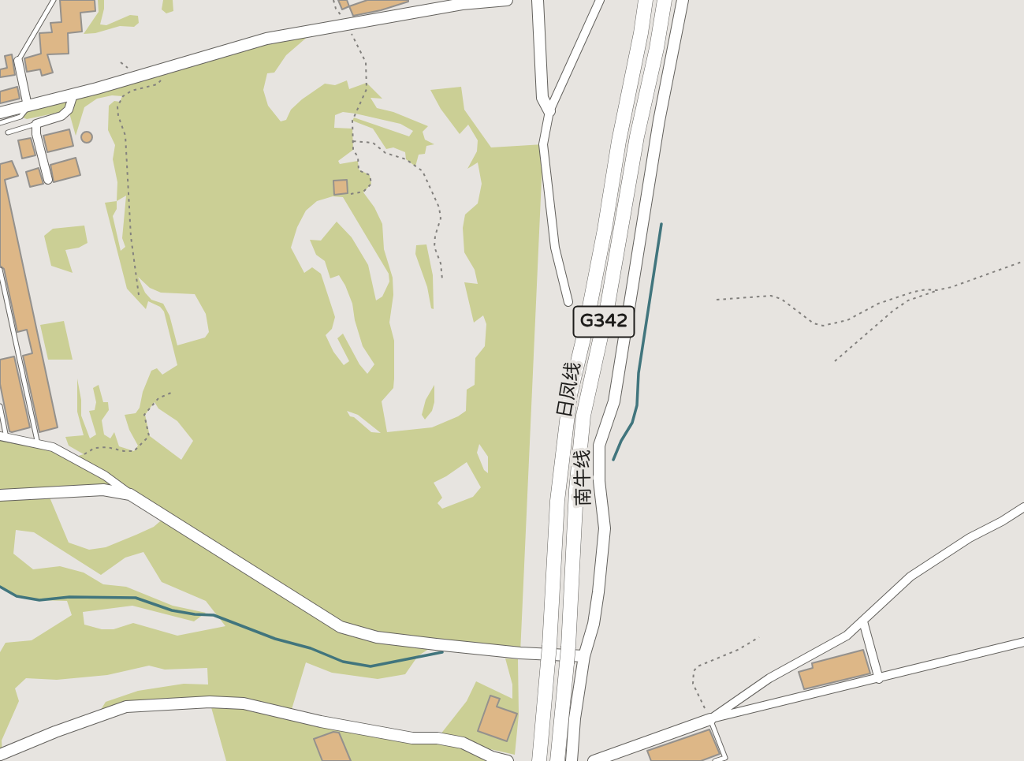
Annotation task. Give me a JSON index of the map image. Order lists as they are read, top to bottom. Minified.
{"streets":{"highway":["G342","日凤线"],"street":["南牛线"]}}
